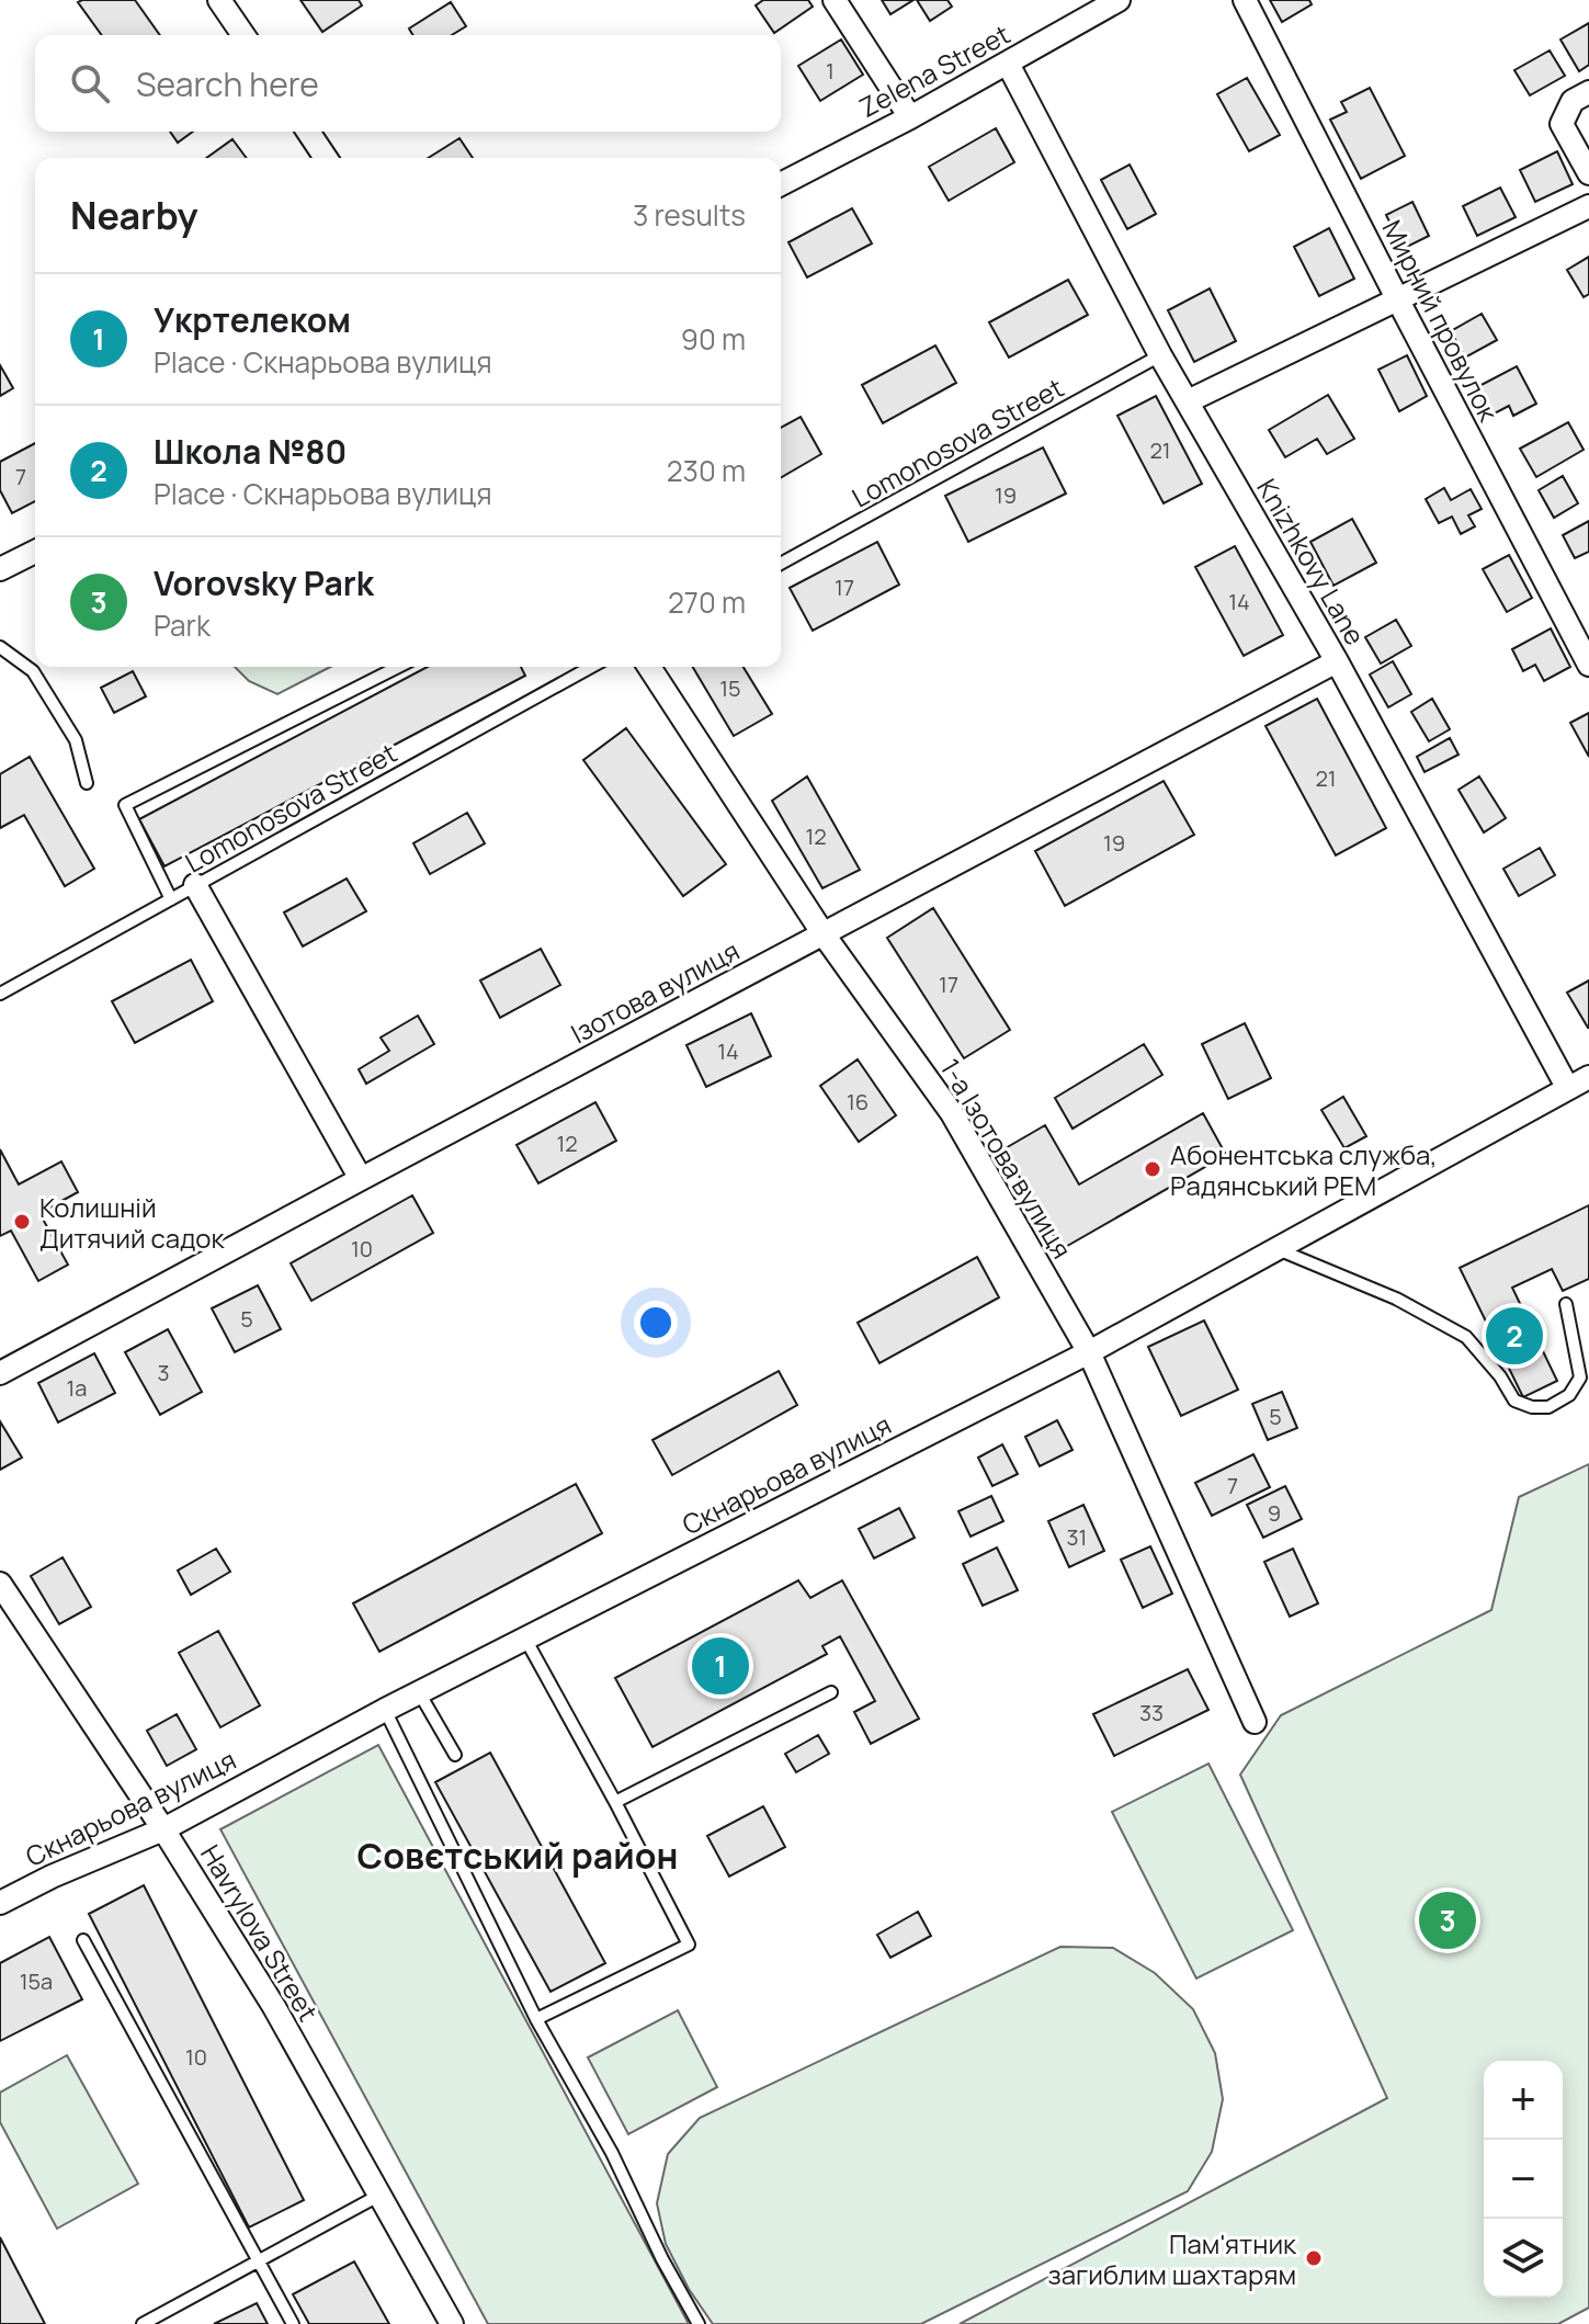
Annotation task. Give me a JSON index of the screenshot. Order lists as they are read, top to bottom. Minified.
{"streets":{"street":["Zelena Street","Мирний провулок","Knizhkovy Lane","Ізотова вулиця","1-а Ізотова вулиця","Скнарьова вулиця","Havrylova Street"],"lane":["Lomonosova Street"]},"crossings":[["Zelena Street","Knizhkovy Lane"],["Lomonosova Street","Knizhkovy Lane"],["Knizhkovy Lane","Ізотова вулиця"],["Knizhkovy Lane","Скнарьова вулиця"],["Ізотова вулиця","1-а Ізотова вулиця"],["1-а Ізотова вулиця","Скнарьова вулиця"],["Скнарьова вулиця","Havrylova Street"]],"districts":["Совєтський район"],"places":["Абонентська служба, Радянський РЕМ","Колишній Дитячий садок","Пам'ятник загиблим шахтарям"],"house_numbers":["1","21","7","19","17","14","15","21","12","19","17","14","16","12","10","5","3","1а","5","7","9","31","33","15а","10"],"page":{"search":"Search here","heading":["Nearby","3 results"],"list":[{"mark":"1","name":"Укртелеком","note":"Place · Скнарьова вулиця","value":"90 m"},{"mark":"2","name":"Школа №80","note":"Place · Скнарьова вулиця","value":"230 m"},{"mark":"3","name":"Vorovsky Park","note":"Park","value":"270 m"}],"pins":["2","1","3"],"map_buttons":["+","−"]}}
